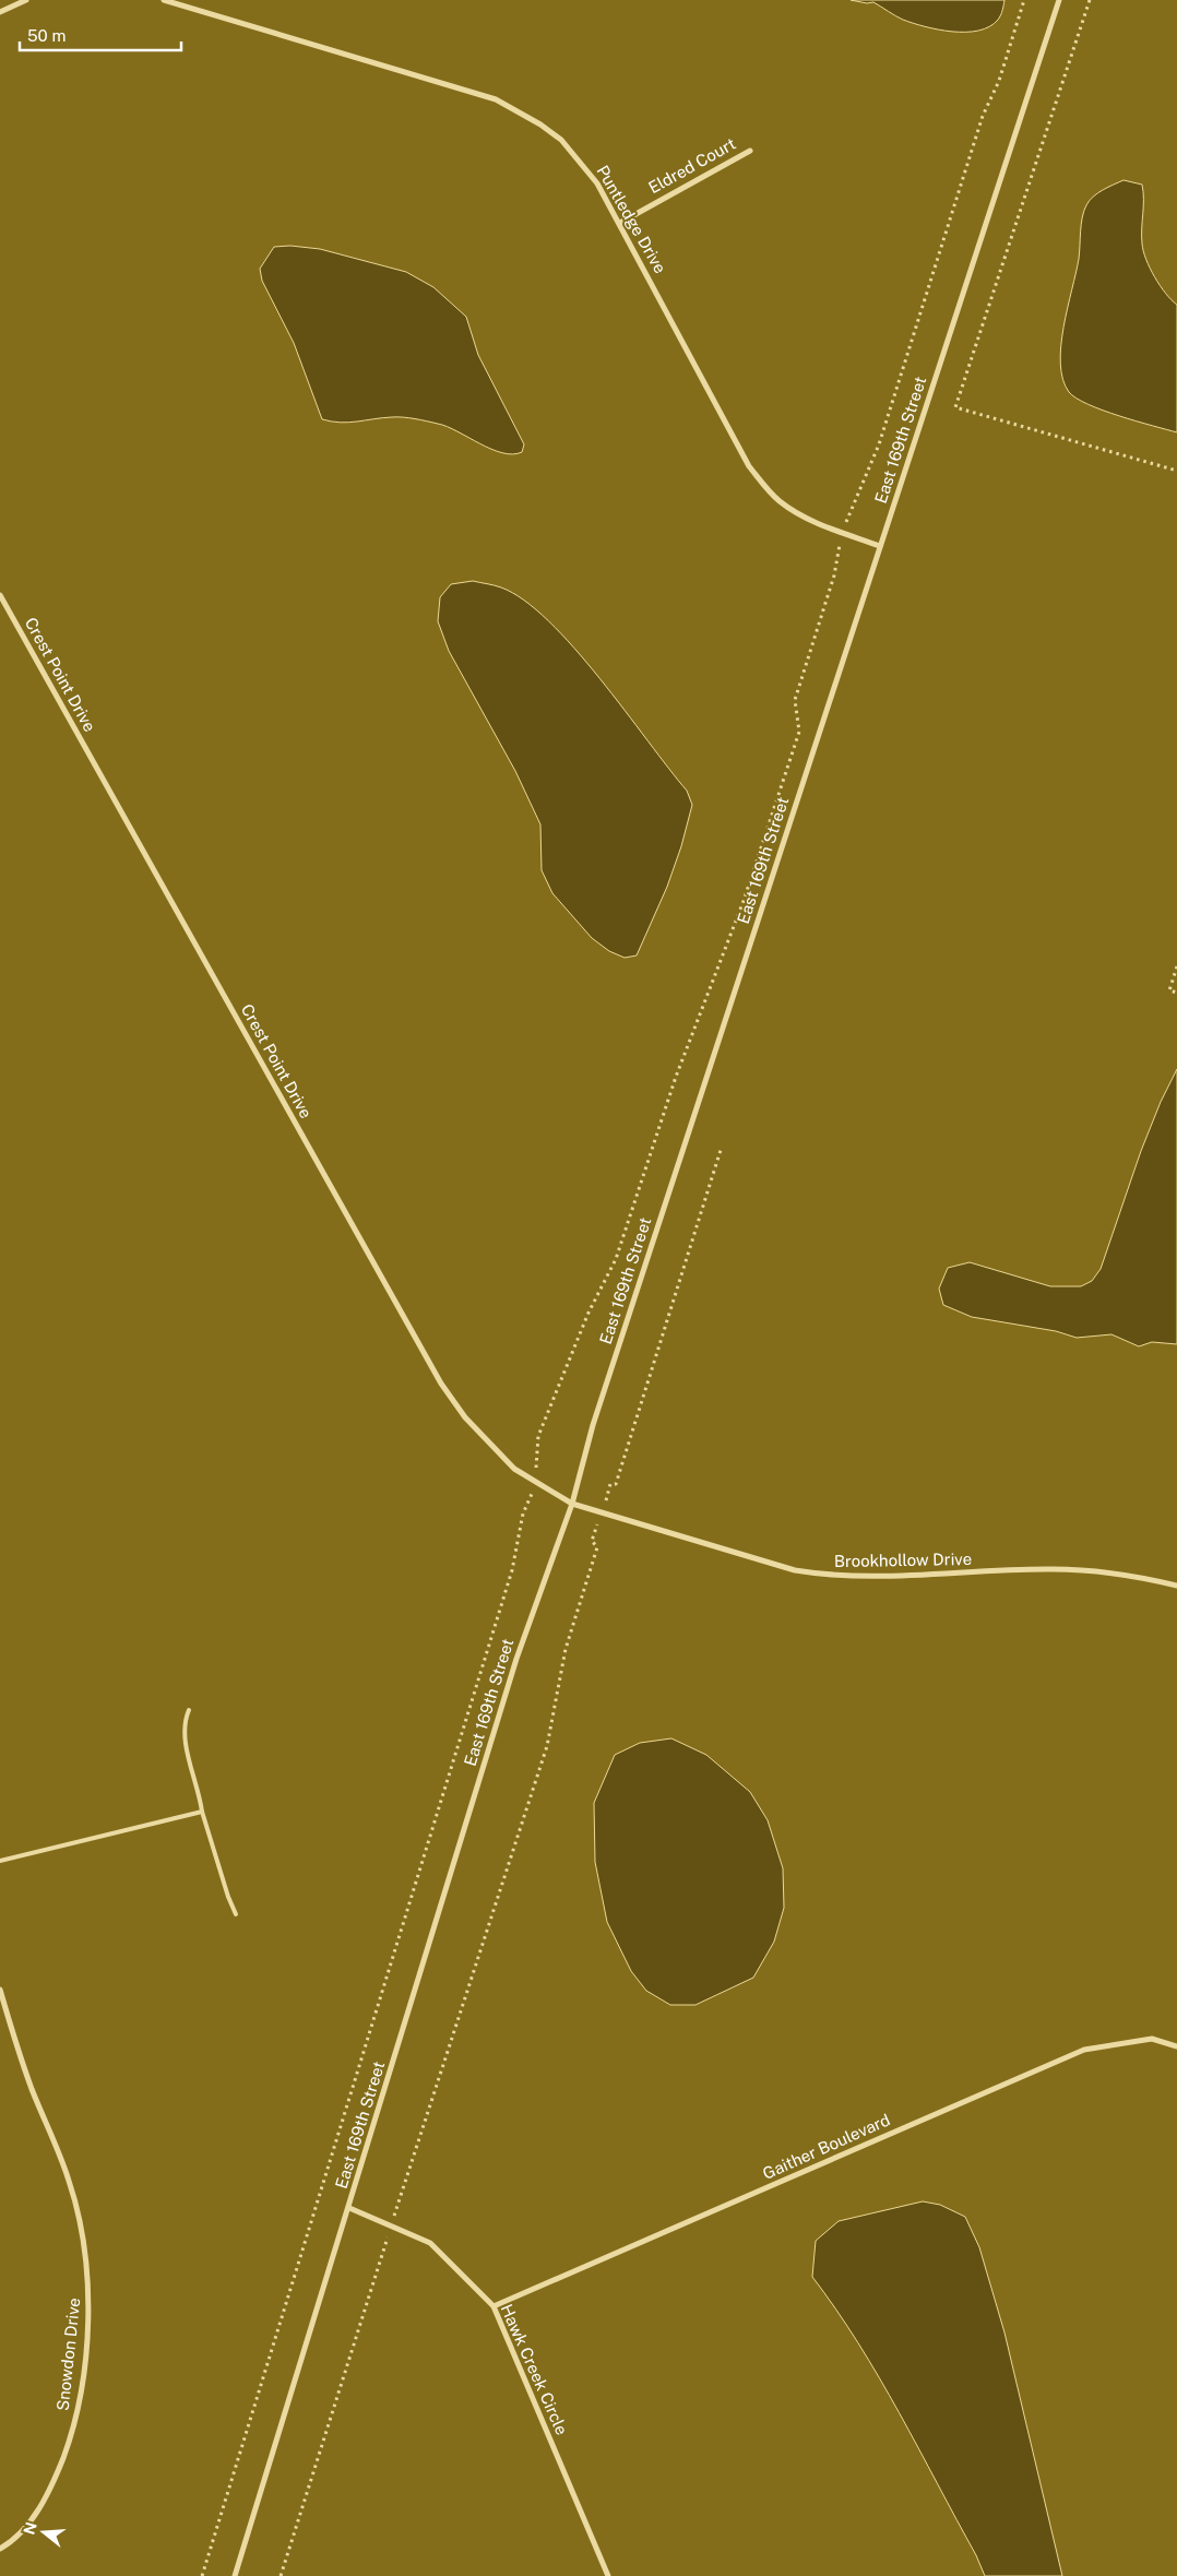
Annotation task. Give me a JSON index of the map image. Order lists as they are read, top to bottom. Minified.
{"streets":{"street":["Eldred Court","Puntledge Drive","East 169th Street","Crest Point Drive","Brookhollow Drive","Gaither Boulevard","Snowdon Drive","Hawk Creek Circle"]},"crossings":[["Eldred Court","Puntledge Drive"],["Puntledge Drive","East 169th Street"],["East 169th Street","Crest Point Drive"],["East 169th Street","Brookhollow Drive"],["East 169th Street","Hawk Creek Circle"],["Crest Point Drive","Brookhollow Drive"],["Gaither Boulevard","Hawk Creek Circle"]],"scale_bar":"50 m","north":"left"}
